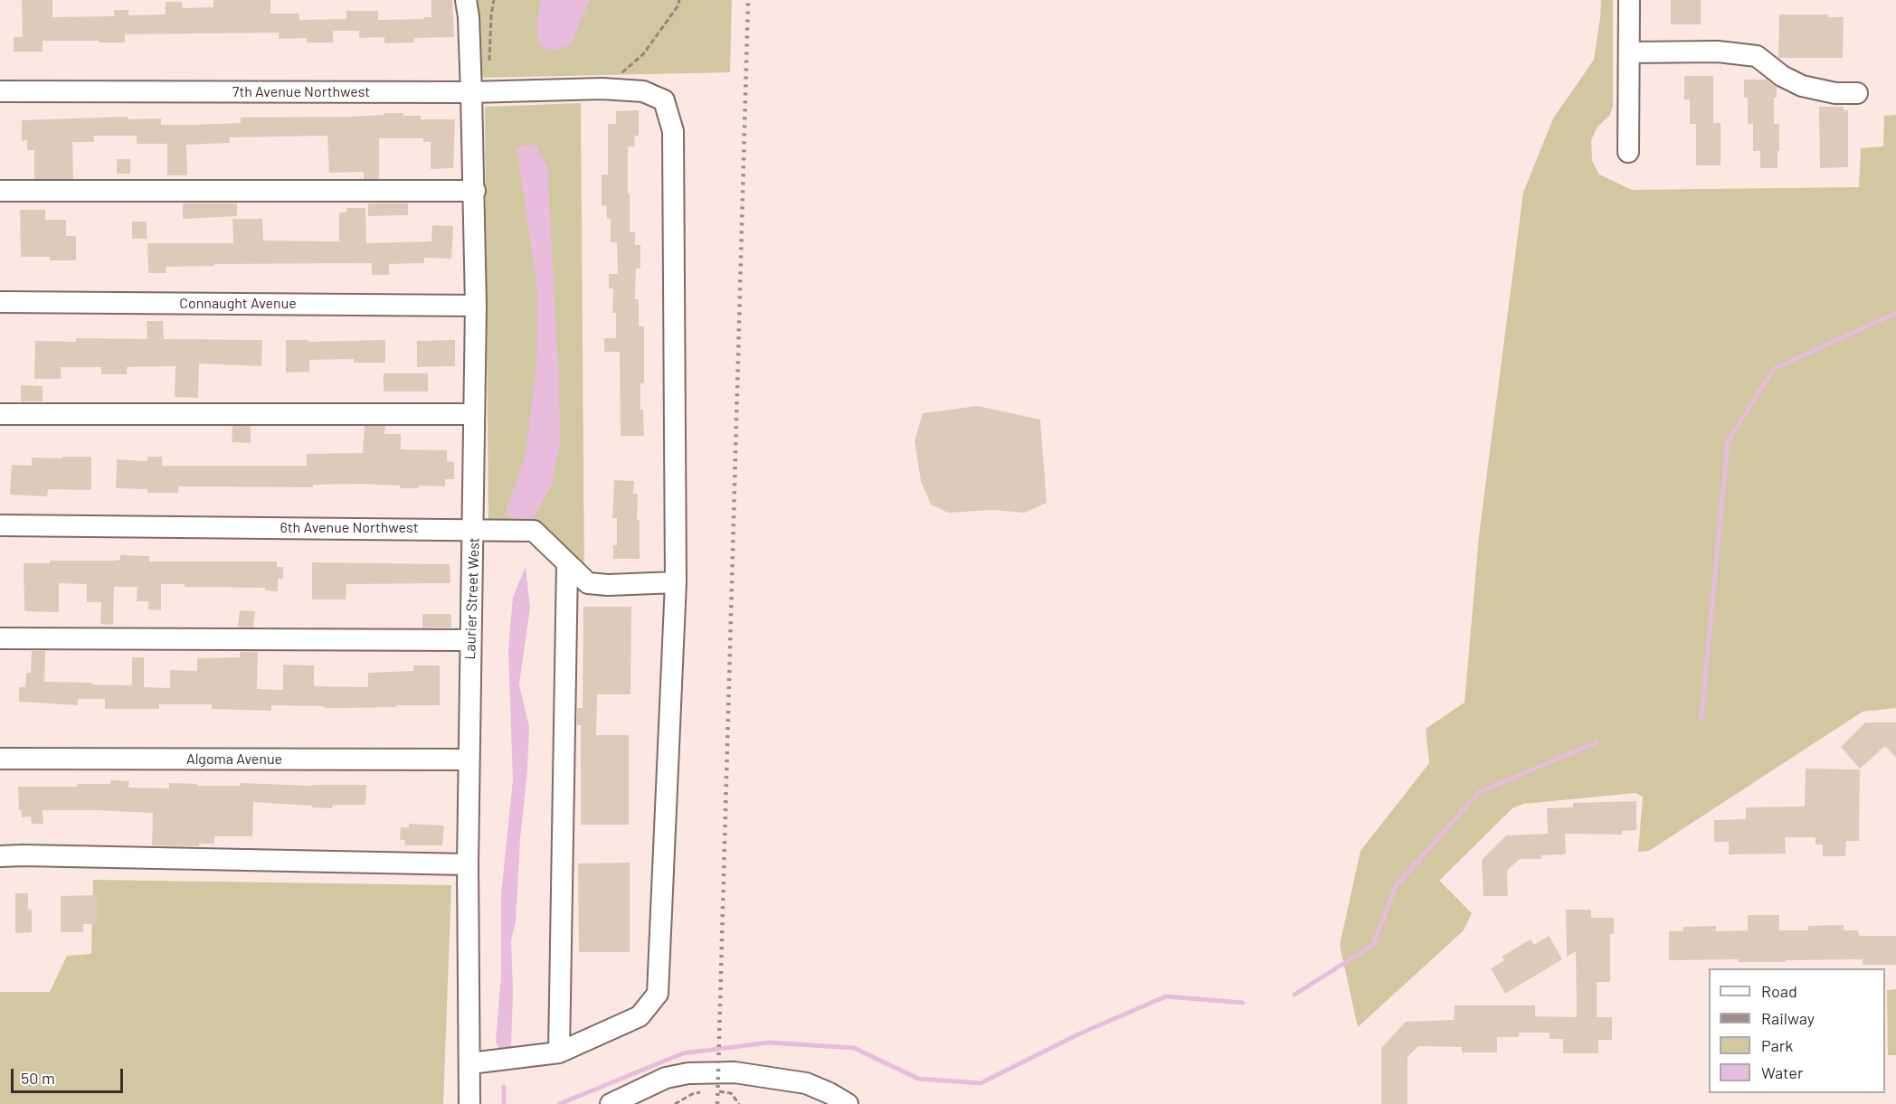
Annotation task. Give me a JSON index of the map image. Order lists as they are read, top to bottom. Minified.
{"streets":{"street":["7th Avenue Northwest","Connaught Avenue","6th Avenue Northwest","Laurier Street West","Algoma Avenue"]},"crossings":[["7th Avenue Northwest","6th Avenue Northwest"],["7th Avenue Northwest","Laurier Street West"],["Connaught Avenue","Laurier Street West"],["6th Avenue Northwest","Laurier Street West"],["Laurier Street West","Algoma Avenue"]],"legend":["Road","Railway","Park","Water"],"scale_bar":"50 m"}
